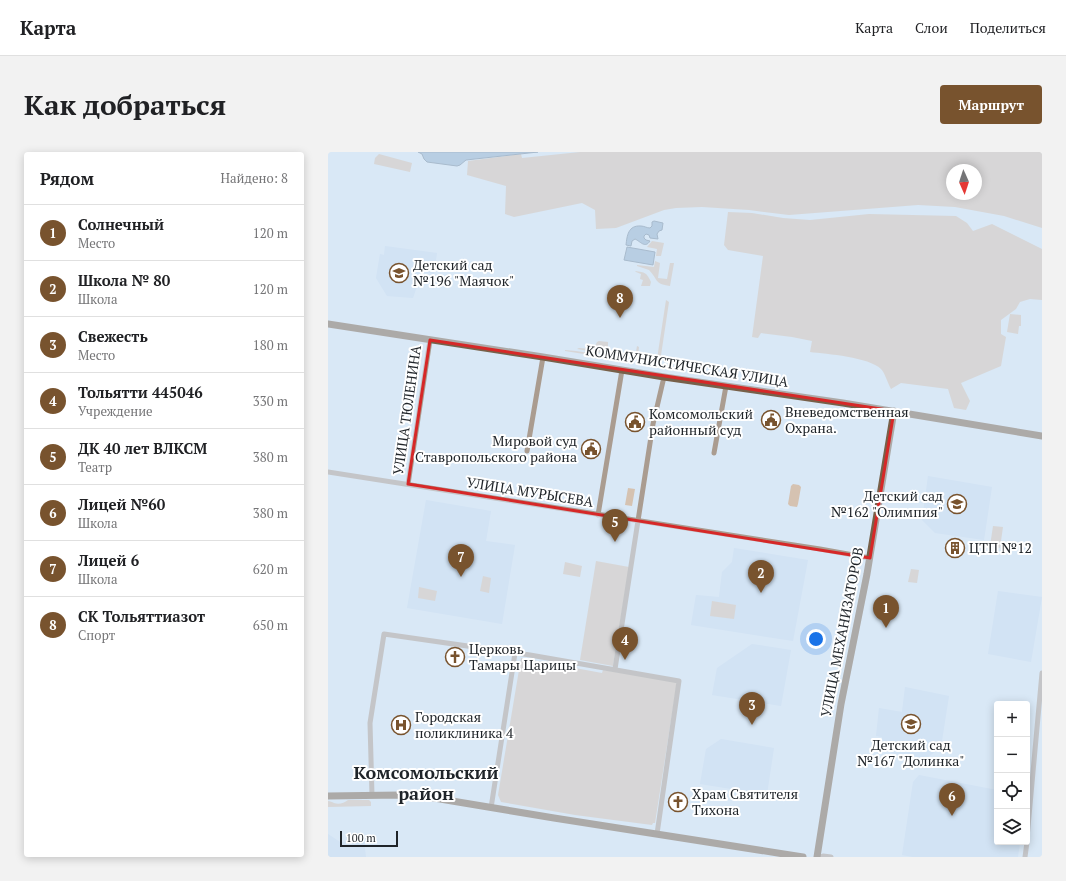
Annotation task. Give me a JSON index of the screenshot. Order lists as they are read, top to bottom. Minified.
{"streets":{"main road":["КОММУНИСТИЧЕСКАЯ УЛИЦА","УЛИЦА МЕХАНИЗАТОРОВ"],"street":["УЛИЦА ТЮЛЕНИНА","УЛИЦА МУРЫСЕВА"]},"crossings":[["КОММУНИСТИЧЕСКАЯ УЛИЦА","УЛИЦА ТЮЛЕНИНА"],["КОММУНИСТИЧЕСКАЯ УЛИЦА","УЛИЦА МЕХАНИЗАТОРОВ"],["УЛИЦА ТЮЛЕНИНА","УЛИЦА МУРЫСЕВА"],["УЛИЦА МУРЫСЕВА","УЛИЦА МЕХАНИЗАТОРОВ"]],"districts":["Комсомольский район"],"places":{"school or university":["Детский сад №196 \"Маячок\"","Детский сад №162 \"Олимпия\"","Детский сад №167 \"Долинка\""],"public building":["Вневедомственная Охрана.","Комсомольский районный суд","Мировой суд Ставропольского района"],"building":["ЦТП №12"],"church":["Церковь Тамары Царицы","Храм Святителя Тихона"],"hospital":["Городская поликлиника 4"]},"scale_bar":"100 m","north":"bottom","page":{"header":"Карта","nav":["Карта","Слои","Поделиться"],"buttons":"Маршрут","title":"Как добраться","heading":["Рядом","Найдено: 8"],"list":[{"mark":"1","name":"Солнечный","note":"Место","value":"120 m"},{"mark":"2","name":"Школа № 80","note":"Школа","value":"120 m"},{"mark":"3","name":"Свежесть","note":"Место","value":"180 m"},{"mark":"4","name":"Тольятти 445046","note":"Учреждение","value":"330 m"},{"mark":"5","name":"ДК 40 лет ВЛКСМ","note":"Театр","value":"380 m"},{"mark":"6","name":"Лицей №60","note":"Школа","value":"380 m"},{"mark":"7","name":"Лицей 6","note":"Школа","value":"620 m"},{"mark":"8","name":"СК Тольяттиазот","note":"Спорт","value":"650 m"}],"pins":["8","5","7","2","1","4","3","6"],"map_buttons":["+","−"],"scale":"100 m"}}
